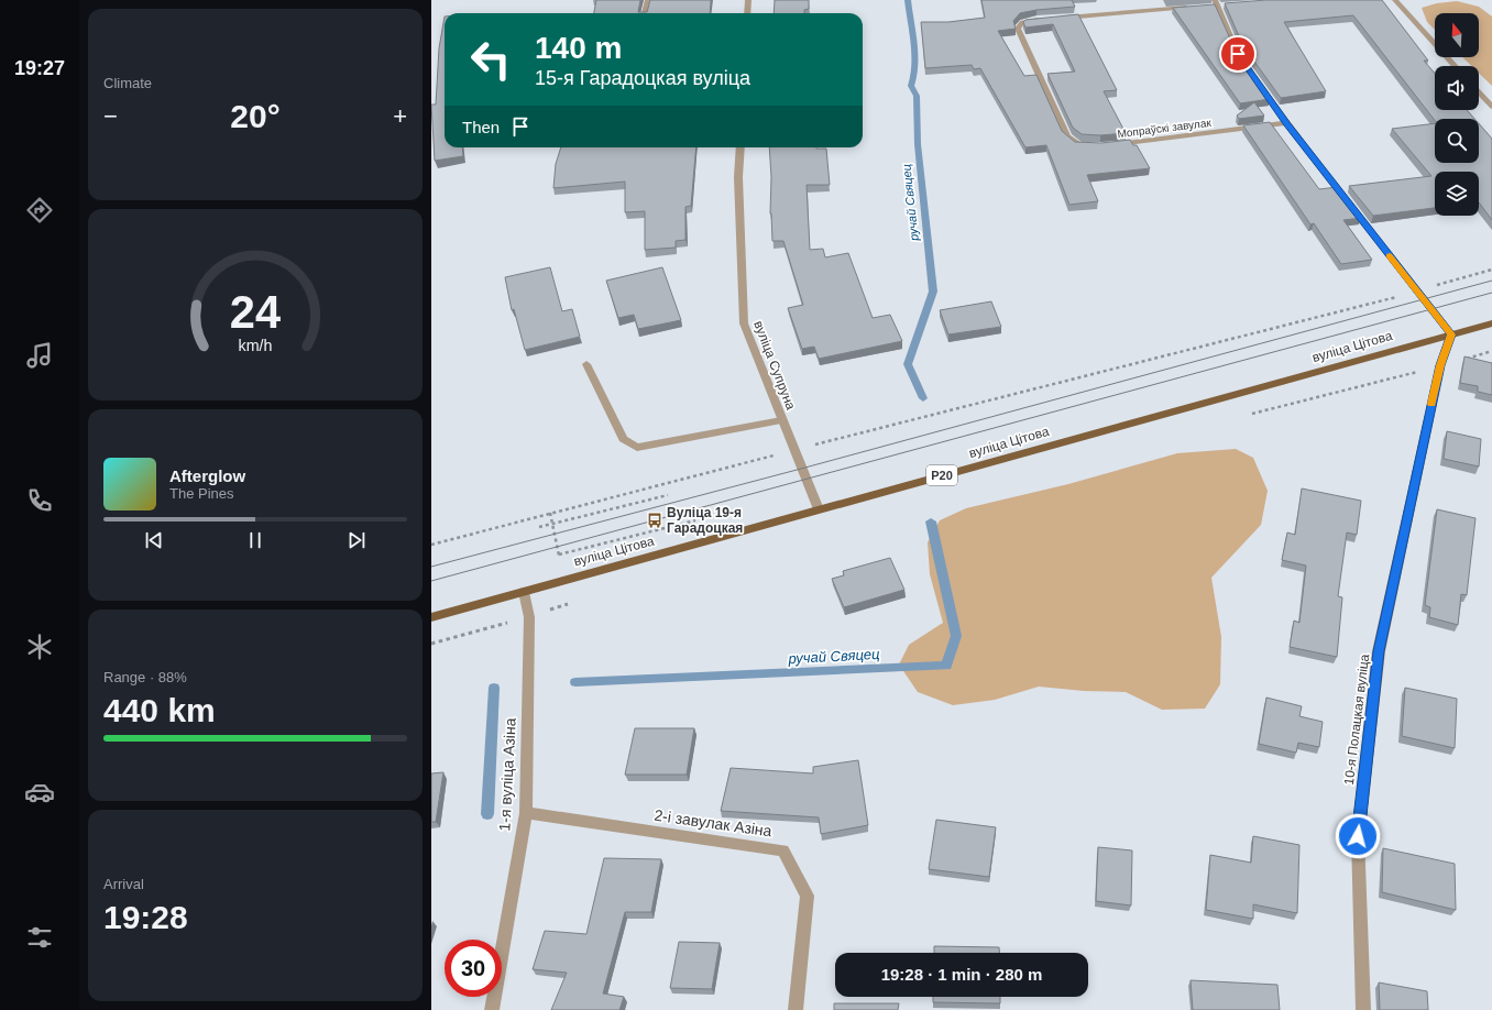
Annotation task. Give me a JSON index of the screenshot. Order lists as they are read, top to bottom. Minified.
{"streets":{"main road":["вуліца Цітова","Р20"],"street":["Мопраўскі завулак","вуліца Супруна","10-я Полацкая вуліца","1-я вуліца Азіна","2-і завулак Азіна"]},"crossings":[["вуліца Цітова","вуліца Супруна"],["вуліца Цітова","10-я Полацкая вуліца"],["вуліца Цітова","1-я вуліца Азіна"],["1-я вуліца Азіна","2-і завулак Азіна"]],"water":["ручай Свяцец"],"places":{"bus stop":["Вуліца 19-я Гарадоцкая"]},"north":"top","page":{"tabs":"19:27","tile":["Climate",["Range · 88%","440 km"],["Arrival","19:28"]],"turn":["140 m","15-я Гарадоцкая вуліца"],"heat":["−","20°","+"],"then":"Then","song":["Afterglow","The Pines"],"limit":"30","trip":"19:28 · 1 min · 280 m","gauge":["24","km/h"]}}
